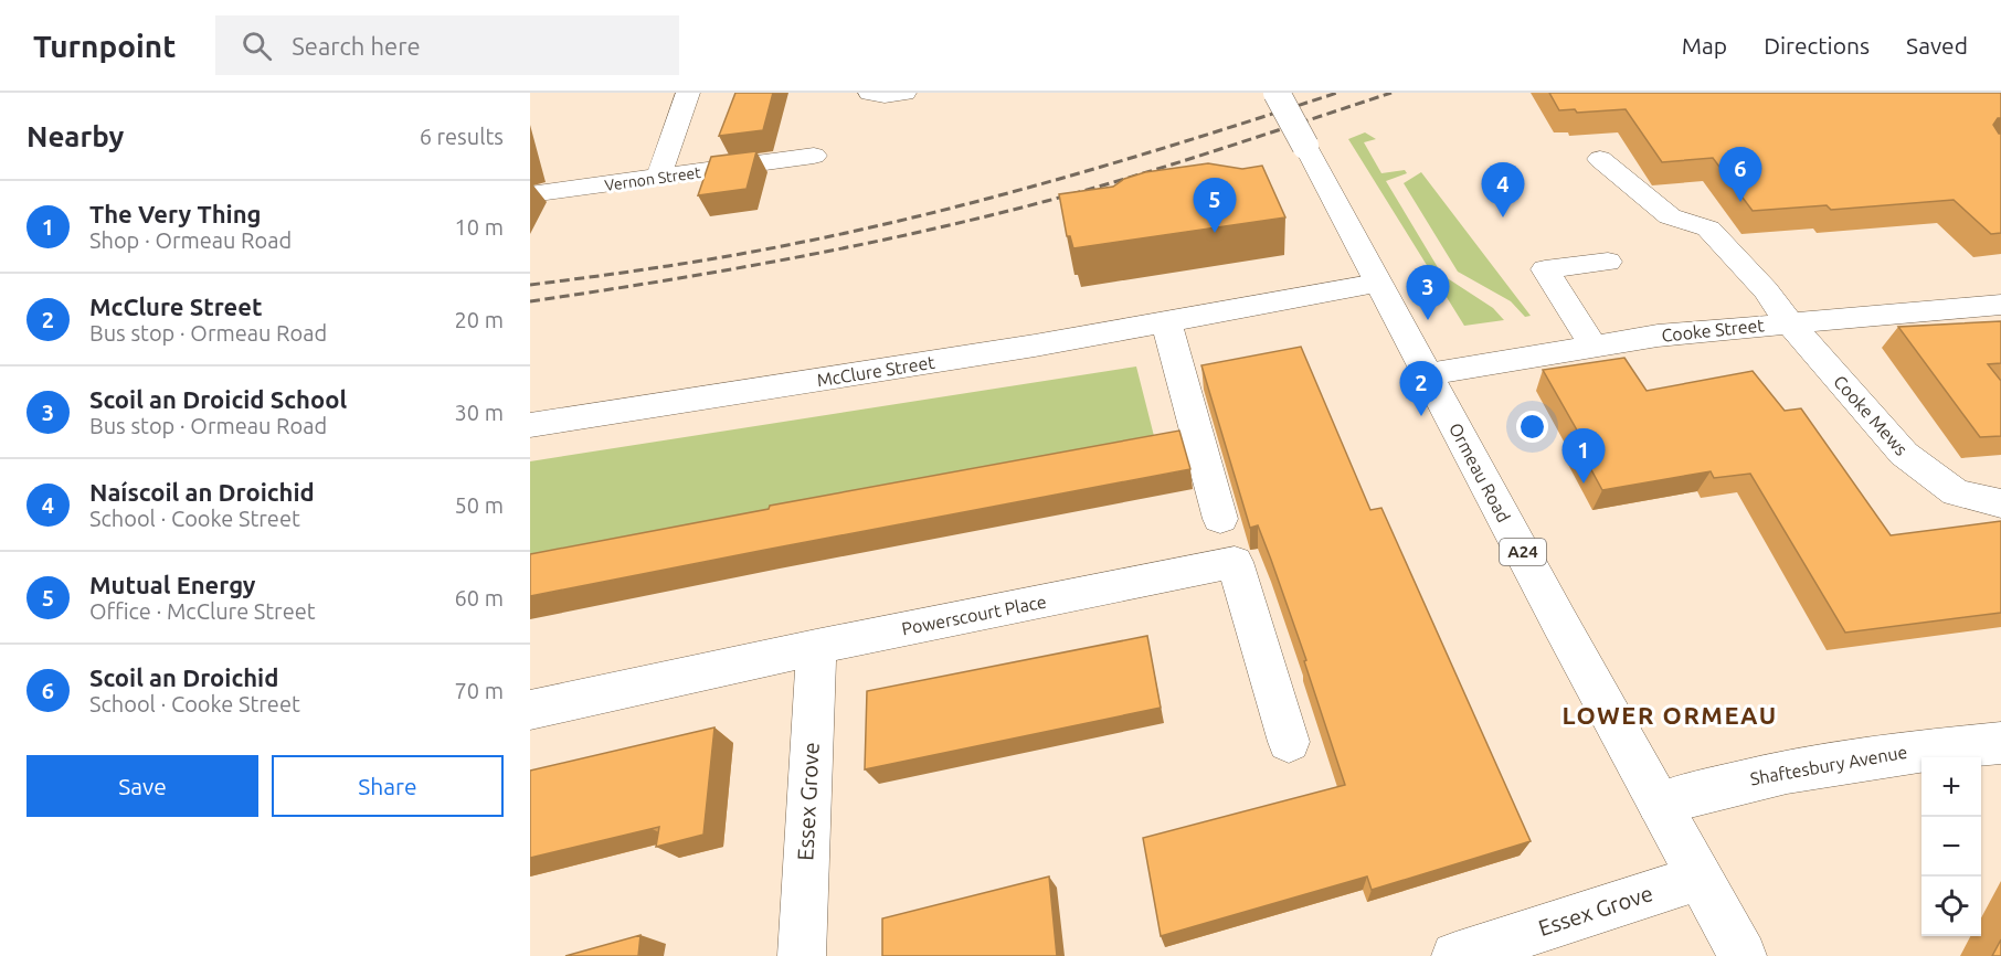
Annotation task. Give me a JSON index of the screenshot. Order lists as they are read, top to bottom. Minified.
{"streets":{"street":["Vernon Street","Cooke Street","McClure Street","Cooke Mews","Ormeau Road","A24","Powerscourt Place","Shaftesbury Avenue","Essex Grove"]},"crossings":[["Cooke Street","Cooke Mews"],["Cooke Street","Ormeau Road"],["McClure Street","Ormeau Road"],["Ormeau Road","Shaftesbury Avenue"],["Ormeau Road","Essex Grove"],["Powerscourt Place","Essex Grove"]],"districts":["LOWER ORMEAU"],"page":{"header":"Turnpoint","search":"Search here","nav":["Map","Directions","Saved"],"heading":["Nearby","6 results"],"pins":["6","4","5","3","2","1"],"list":[{"mark":"1","name":"The Very Thing","note":"Shop · Ormeau Road","value":"10 m"},{"mark":"2","name":"McClure Street","note":"Bus stop · Ormeau Road","value":"20 m"},{"mark":"3","name":"Scoil an Droicid School","note":"Bus stop · Ormeau Road","value":"30 m"},{"mark":"4","name":"Naíscoil an Droichid","note":"School · Cooke Street","value":"50 m"},{"mark":"5","name":"Mutual Energy","note":"Office · McClure Street","value":"60 m"},{"mark":"6","name":"Scoil an Droichid","note":"School · Cooke Street","value":"70 m"}],"buttons":["Save","Share"],"map_buttons":["+","−"]}}
